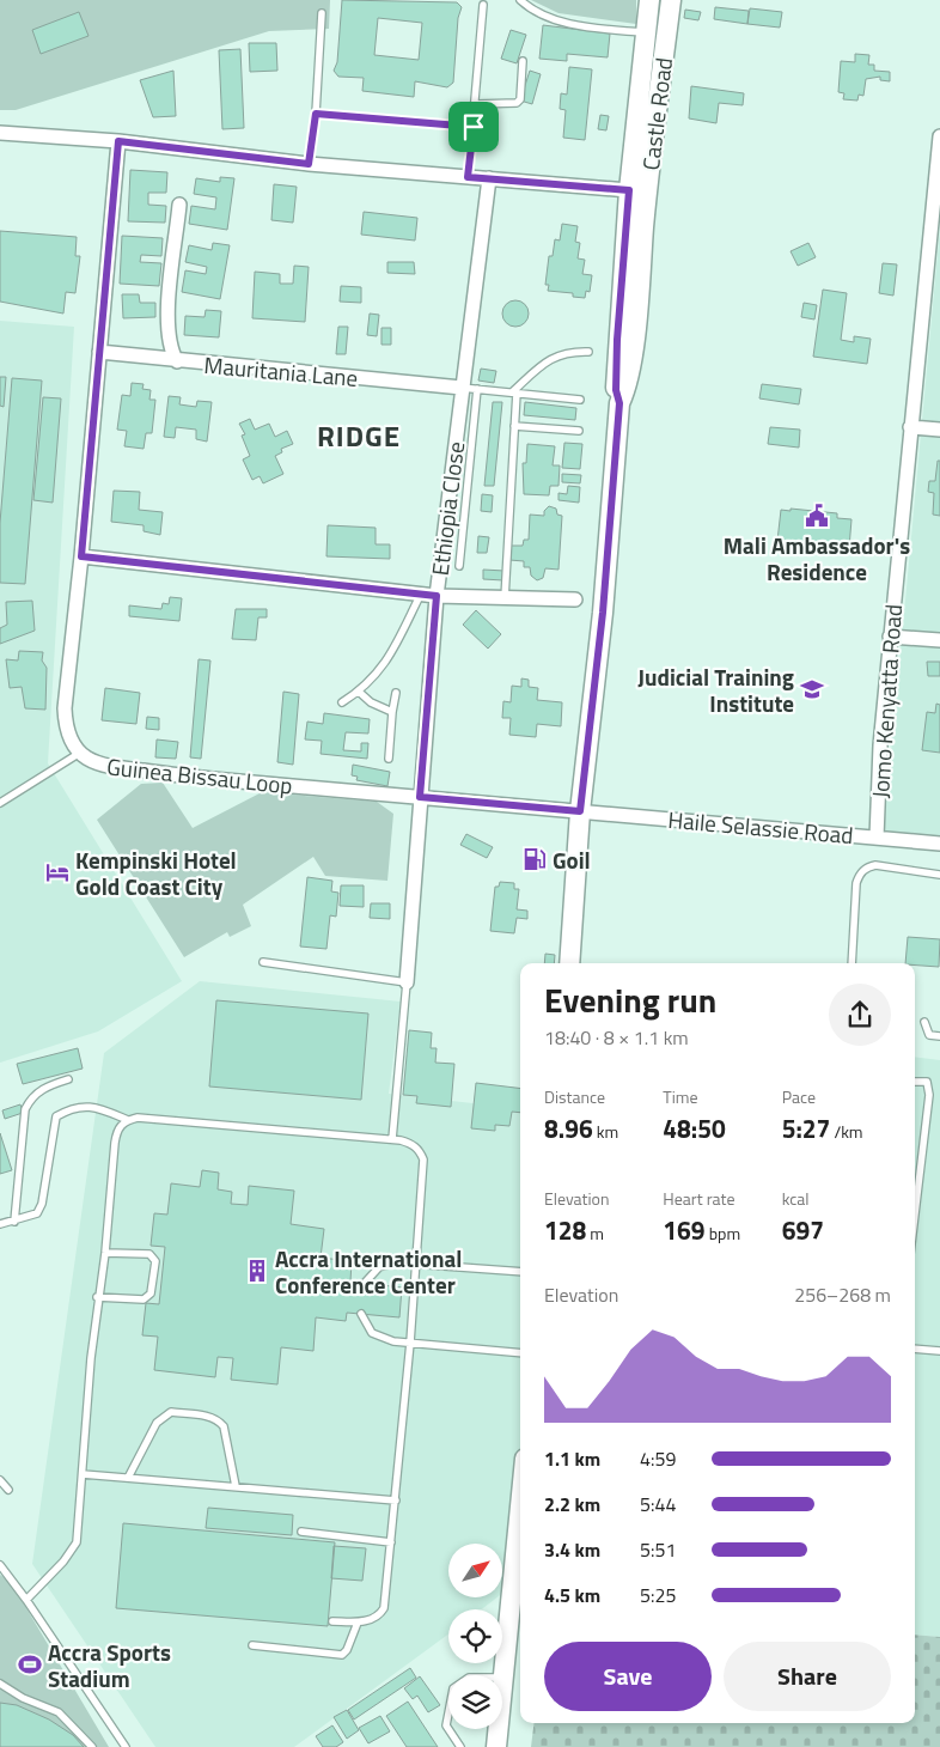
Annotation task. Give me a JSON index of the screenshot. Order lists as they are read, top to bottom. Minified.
{"streets":{"main road":["Castle Road"],"street":["Mauritania Lane","Ethiopia Close","Jomo Kenyatta Road","Guinea Bissau Loop","Haile Selassie Road"]},"crossings":[["Castle Road","Guinea Bissau Loop"],["Castle Road","Haile Selassie Road"],["Mauritania Lane","Ethiopia Close"],["Mauritania Lane","Guinea Bissau Loop"],["Ethiopia Close","Guinea Bissau Loop"],["Jomo Kenyatta Road","Haile Selassie Road"],["Guinea Bissau Loop","Haile Selassie Road"]],"districts":["RIDGE"],"places":{"public building":["Mali Ambassador's Residence"],"school or university":["Judicial Training Institute"],"fuel station":["Goil"],"hotel":["Kempinski Hotel Gold Coast City"],"building":["Accra International Conference Center"],"sports":["Accra Sports Stadium"]},"north":"top right","page":{"heading":["Evening run","18:40 · 8 × 1.1 km"],"stats":[["Distance","8.96 km"],["Time","48:50"],["Pace","5:27 /km"],["Elevation","128 m"],["Heart rate","169 bpm"],["kcal","697"]],"chart":["Elevation","256–268 m"],"list":[{"name":"1.1 km","note":"4:59"},{"name":"2.2 km","note":"5:44"},{"name":"3.4 km","note":"5:51"},{"name":"4.5 km","note":"5:25"}],"buttons":["Save","Share"]}}
